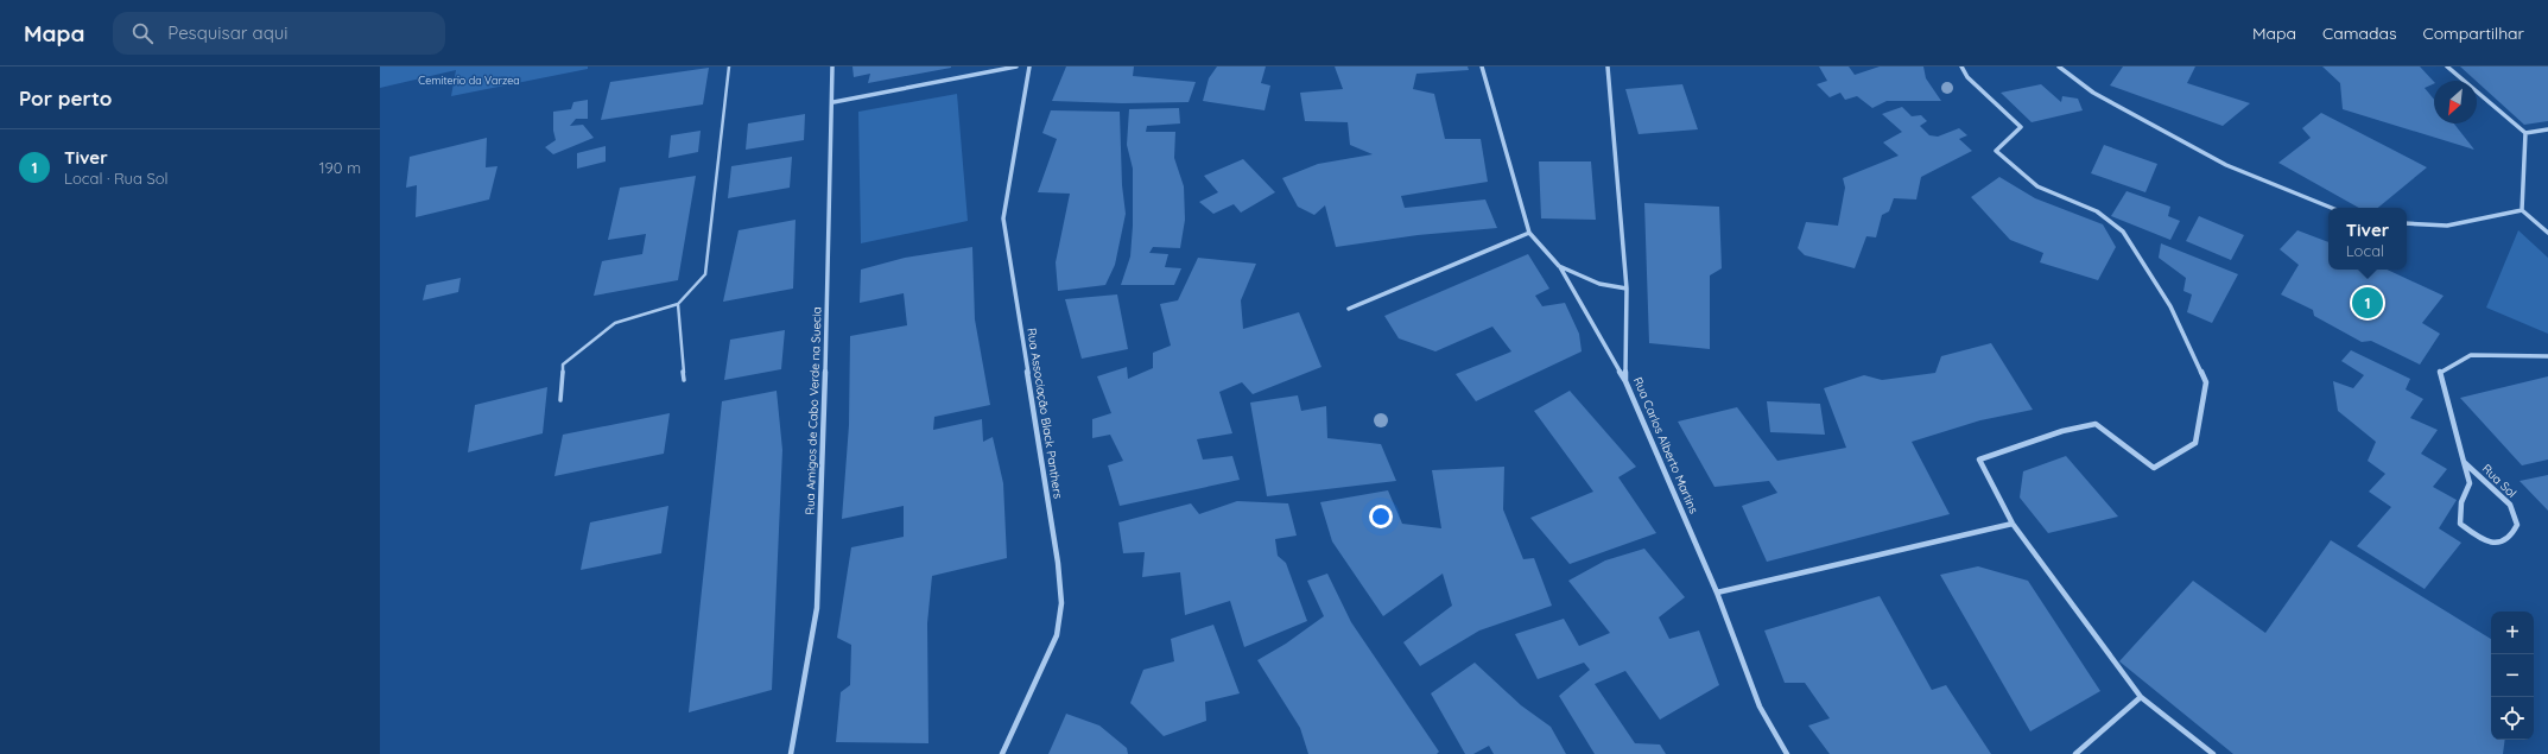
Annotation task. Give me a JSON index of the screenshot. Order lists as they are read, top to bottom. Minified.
{"streets":{"street":["Rua Amigos de Cabo Verde na Suecia","Rua Associação Black Panthers","Rua Carlos Alberto Martins","Rua Sol"]},"parks":["Cemiterio da Varzea"],"north":"bottom left","page":{"header":"Mapa","search":"Pesquisar aqui","nav":["Mapa","Camadas","Compartilhar"],"heading":"Por perto","list":[{"mark":"1","name":"Tiver","note":"Local · Rua Sol","value":"190 m"}],"popup":["Tiver","Local"],"pins":"1","map_buttons":["+","−"]}}
